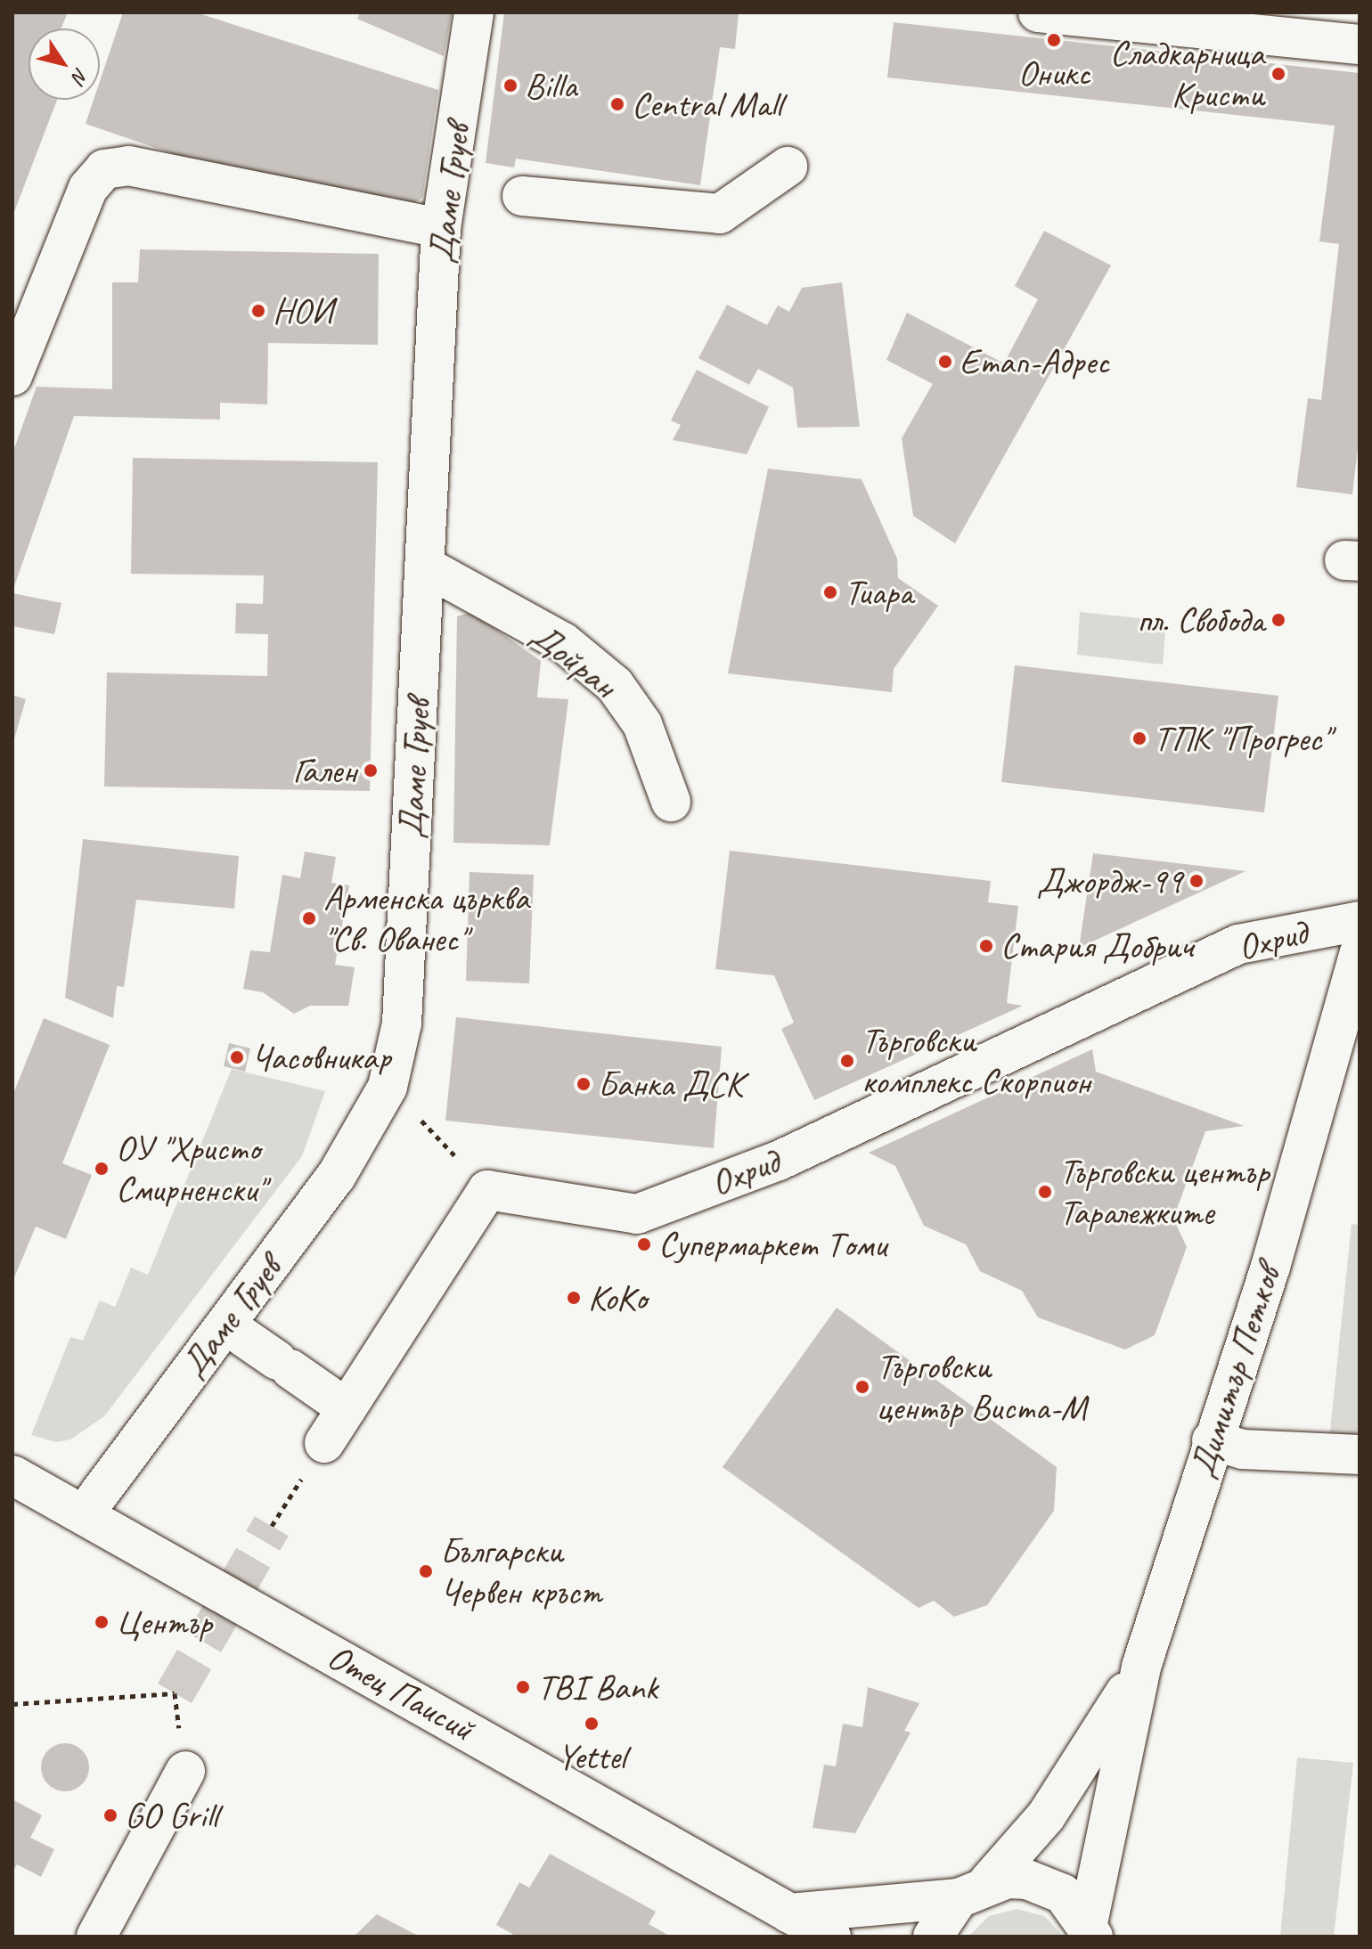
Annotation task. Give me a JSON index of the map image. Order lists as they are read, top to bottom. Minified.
{"streets":{"street":["Даме Груев","Дойран","Охрид","Димитър Петков","Отец Паисий"]},"crossings":[["Даме Груев","Дойран"],["Даме Груев","Отец Паисий"]],"places":["Оникс","Сладкарница Кристи","Billa","Central Mall","НОИ","Етап-Адрес","Тиара","пл. Свобода","ТПК \"Прогрес\"","Гален","Джордж-99","Арменска църква \"Св. Ованес\"","Стария Добрич","Часовникар","Търговски комплекс Скорпион","Банка ДСК","ОУ \"Христо Смирненски\"","Търговски център Таралежките","Супермаркет Томи","КоКо","Търговски център Виста-М","Български Червен кръст","Център","TBI Bank","Yettel","GO Grill"],"north":"bottom right"}
